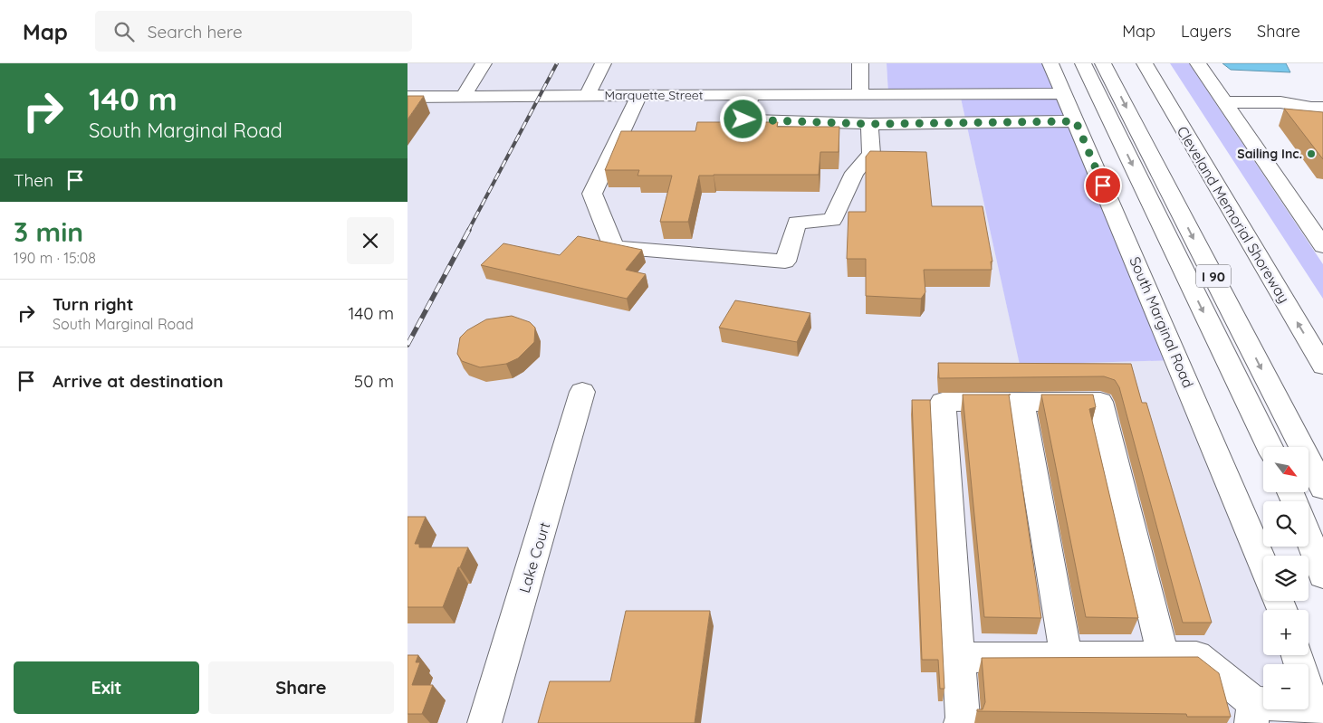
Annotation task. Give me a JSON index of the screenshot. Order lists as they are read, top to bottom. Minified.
{"streets":{"main road":["Marquette Street","Cleveland Memorial Shoreway","I 90","South Marginal Road","Lake Court"]},"crossings":[["Marquette Street","South Marginal Road"]],"places":["Sailing Inc."],"north":"bottom right","page":{"header":"Map","search":"Search here","nav":["Map","Layers","Share"],"turn":["140 m","South Marginal Road"],"then":"Then","heading":["3 min","190 m · 15:08"],"list":[{"name":"Turn right","note":"South Marginal Road","value":"140 m"},{"name":"Arrive at destination","value":"50 m"}],"map_buttons":["+","−"],"buttons":["Exit","Share"]}}
